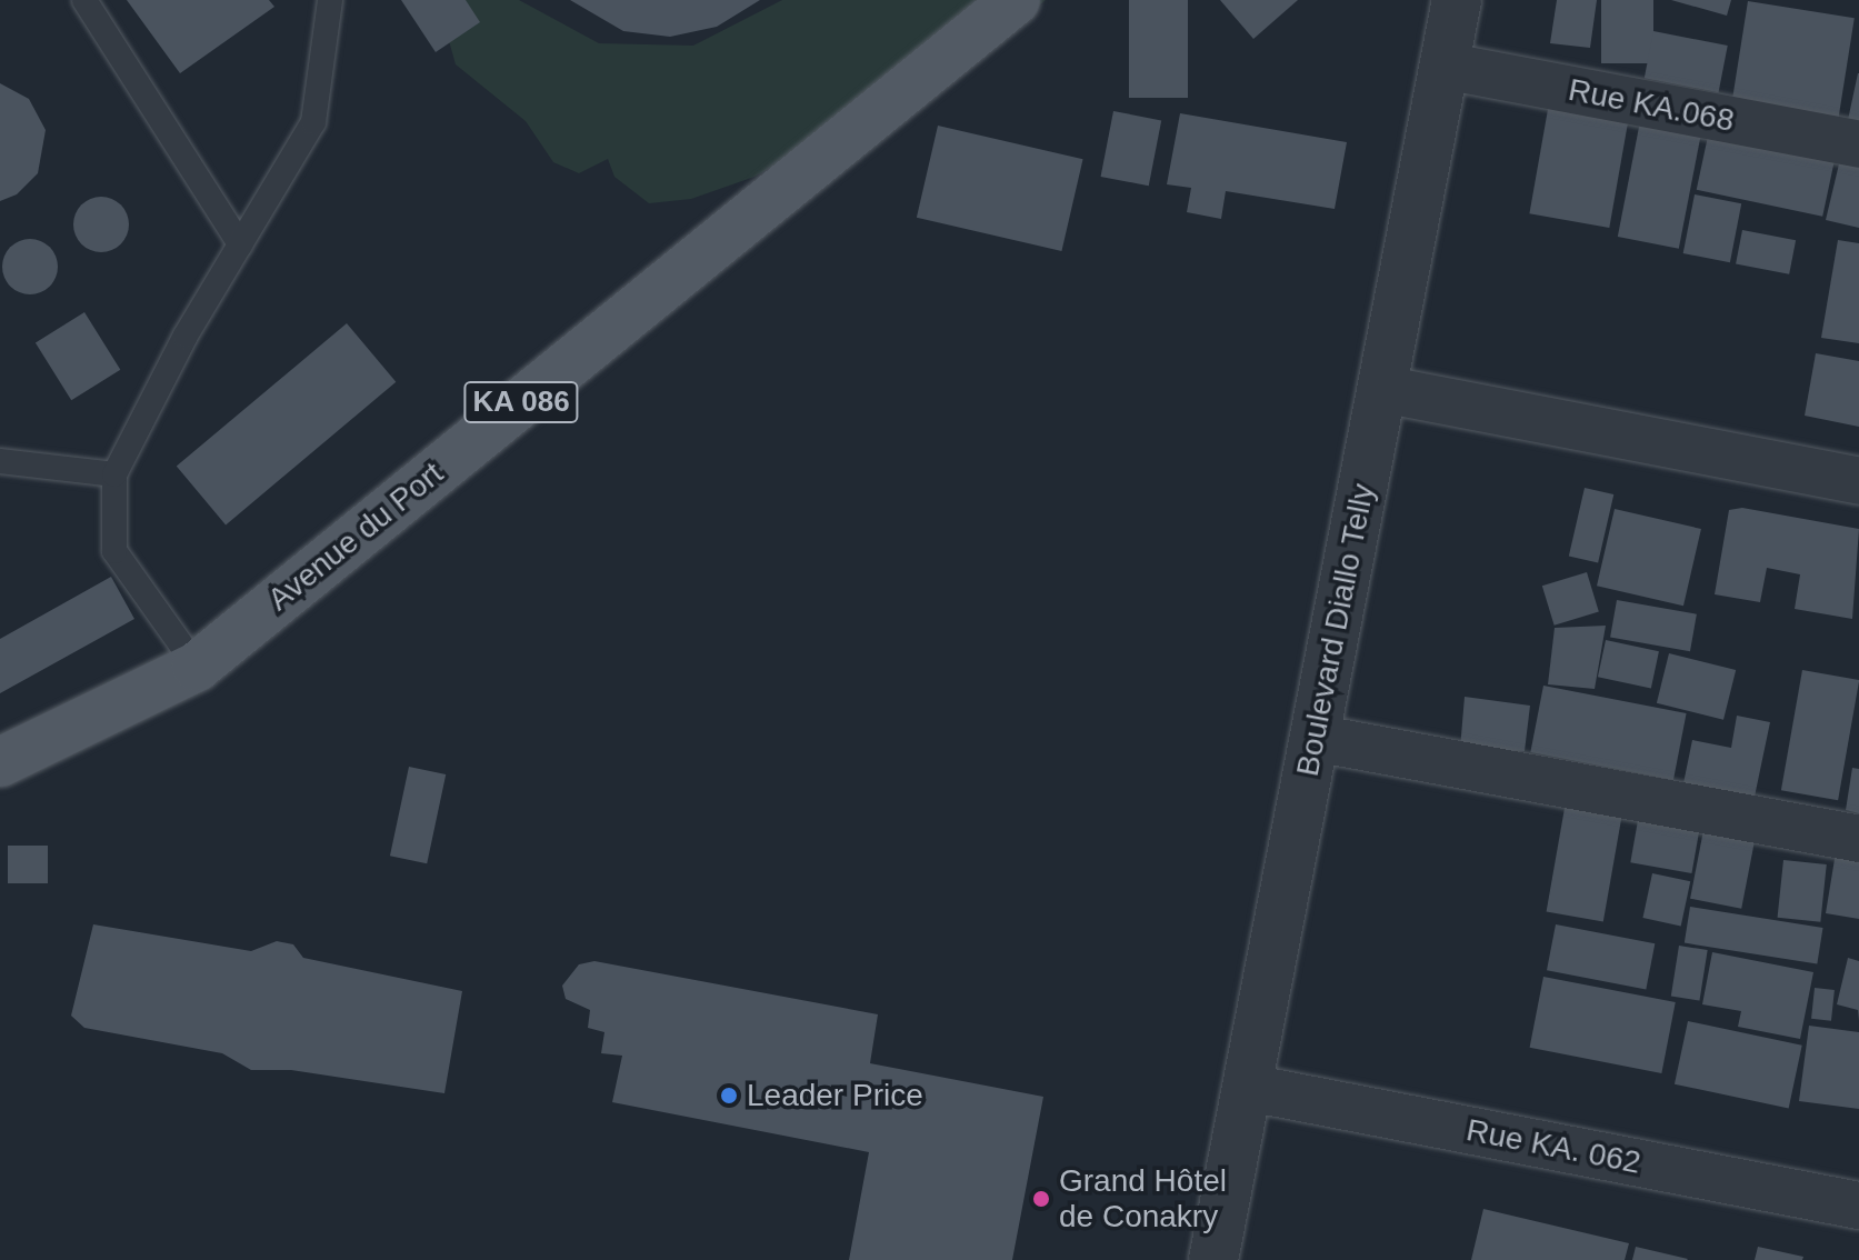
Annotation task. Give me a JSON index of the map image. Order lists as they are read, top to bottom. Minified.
{"streets":{"main road":["KA 086","Avenue du Port"],"street":["Rue KA.068","Boulevard Diallo Telly","Rue KA. 062"]},"crossings":[["Rue KA.068","Boulevard Diallo Telly"],["Boulevard Diallo Telly","Rue KA. 062"]],"places":["Leader Price","Grand Hôtel de Conakry"]}
